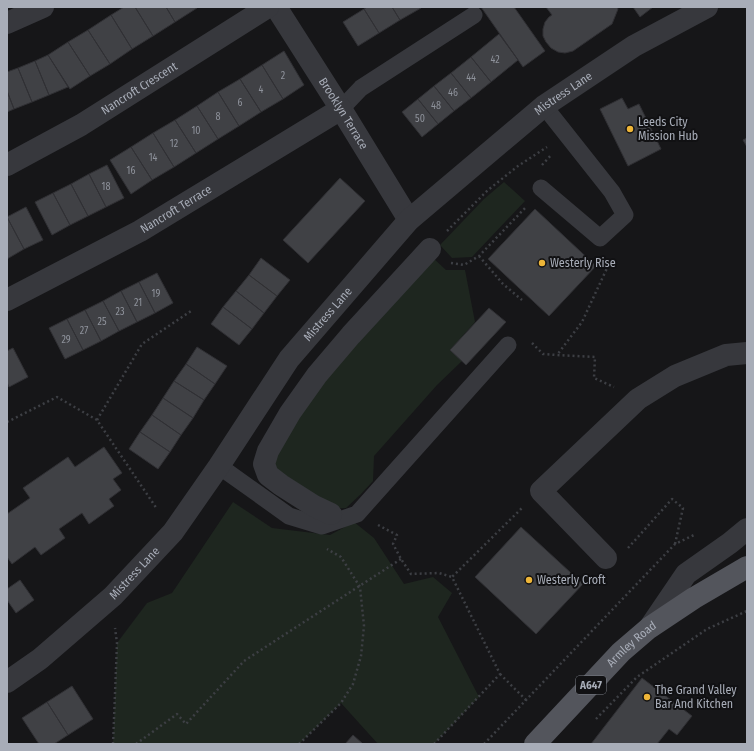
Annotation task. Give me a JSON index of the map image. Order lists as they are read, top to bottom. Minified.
{"streets":{"main road":["Armley Road","A647"],"street":["Nancroft Crescent","Mistress Lane","Brooklyn Terrace","Nancroft Terrace"]},"crossings":[["Mistress Lane","Brooklyn Terrace"],["Brooklyn Terrace","Nancroft Terrace"]],"places":["Leeds City Mission Hub","Westerly Rise","Westerly Croft","The Grand Valley Bar And Kitchen"],"house_numbers":["42","2","44","4","46","6","48","8","50","10","12","14","16","18","19","21","23","25","27","29"]}
